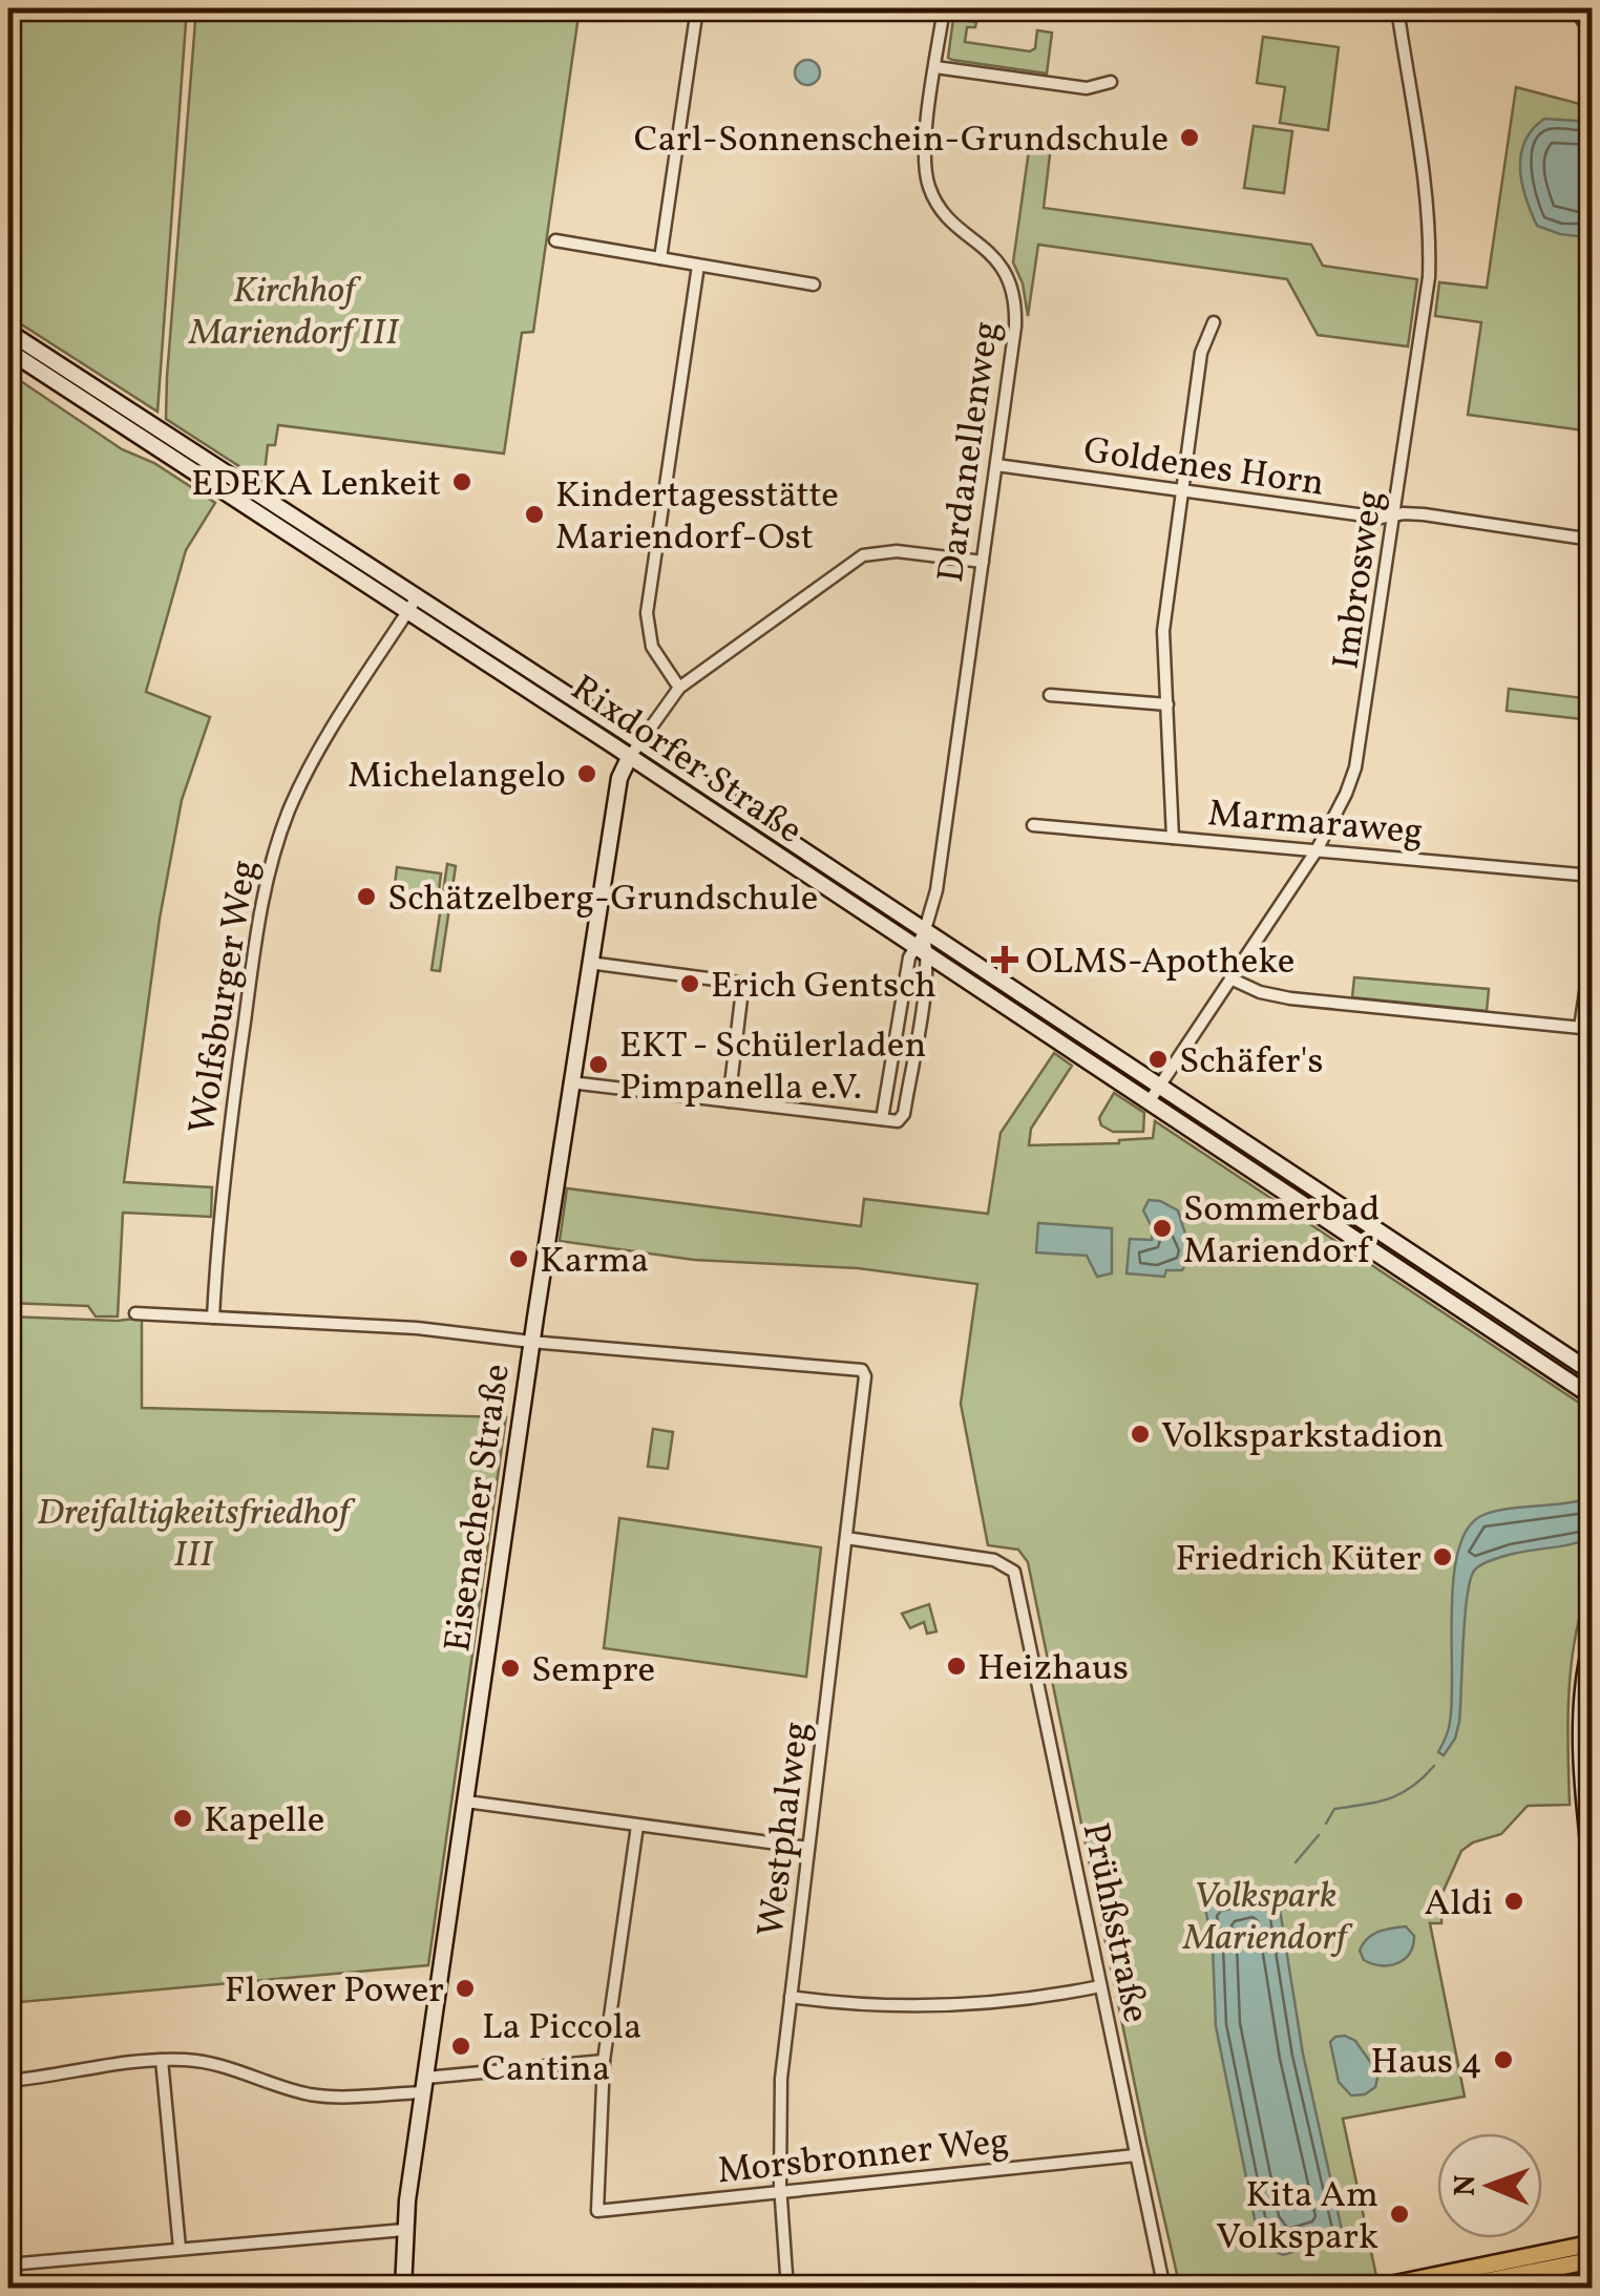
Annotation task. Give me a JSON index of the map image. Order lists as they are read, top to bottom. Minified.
{"streets":{"street":["Dardanellenweg","Goldenes Horn","Imbrosweg","Rixdorfer Straße","Marmaraweg","Wolfsburger Weg","Eisenacher Straße","Westphalweg","Prühßstraße","Morsbronner Weg"]},"crossings":[["Dardanellenweg","Goldenes Horn"],["Dardanellenweg","Rixdorfer Straße"],["Dardanellenweg","Eisenacher Straße"],["Goldenes Horn","Imbrosweg"],["Imbrosweg","Rixdorfer Straße"],["Imbrosweg","Marmaraweg"],["Rixdorfer Straße","Wolfsburger Weg"],["Rixdorfer Straße","Eisenacher Straße"],["Eisenacher Straße","Westphalweg"],["Westphalweg","Prühßstraße"],["Westphalweg","Morsbronner Weg"],["Prühßstraße","Morsbronner Weg"]],"parks":["Kirchhof Mariendorf III","Dreifaltigkeitsfriedhof III","Volkspark Mariendorf"],"places":{"other":["Carl-Sonnenschein-Grundschule","EDEKA Lenkeit","Kindertagesstätte Mariendorf-Ost","Michelangelo","Schätzelberg-Grundschule","Erich Gentsch","Schäfer's","EKT - Schülerladen Pimpanella e.V.","Sommerbad Mariendorf","Karma","Volksparkstadion","Friedrich Küter","Heizhaus","Sempre","Kapelle","Aldi","Flower Power","La Piccola Cantina","Haus 4","Kita Am Volkspark"],"health":["OLMS-Apotheke"]},"north":"left"}
